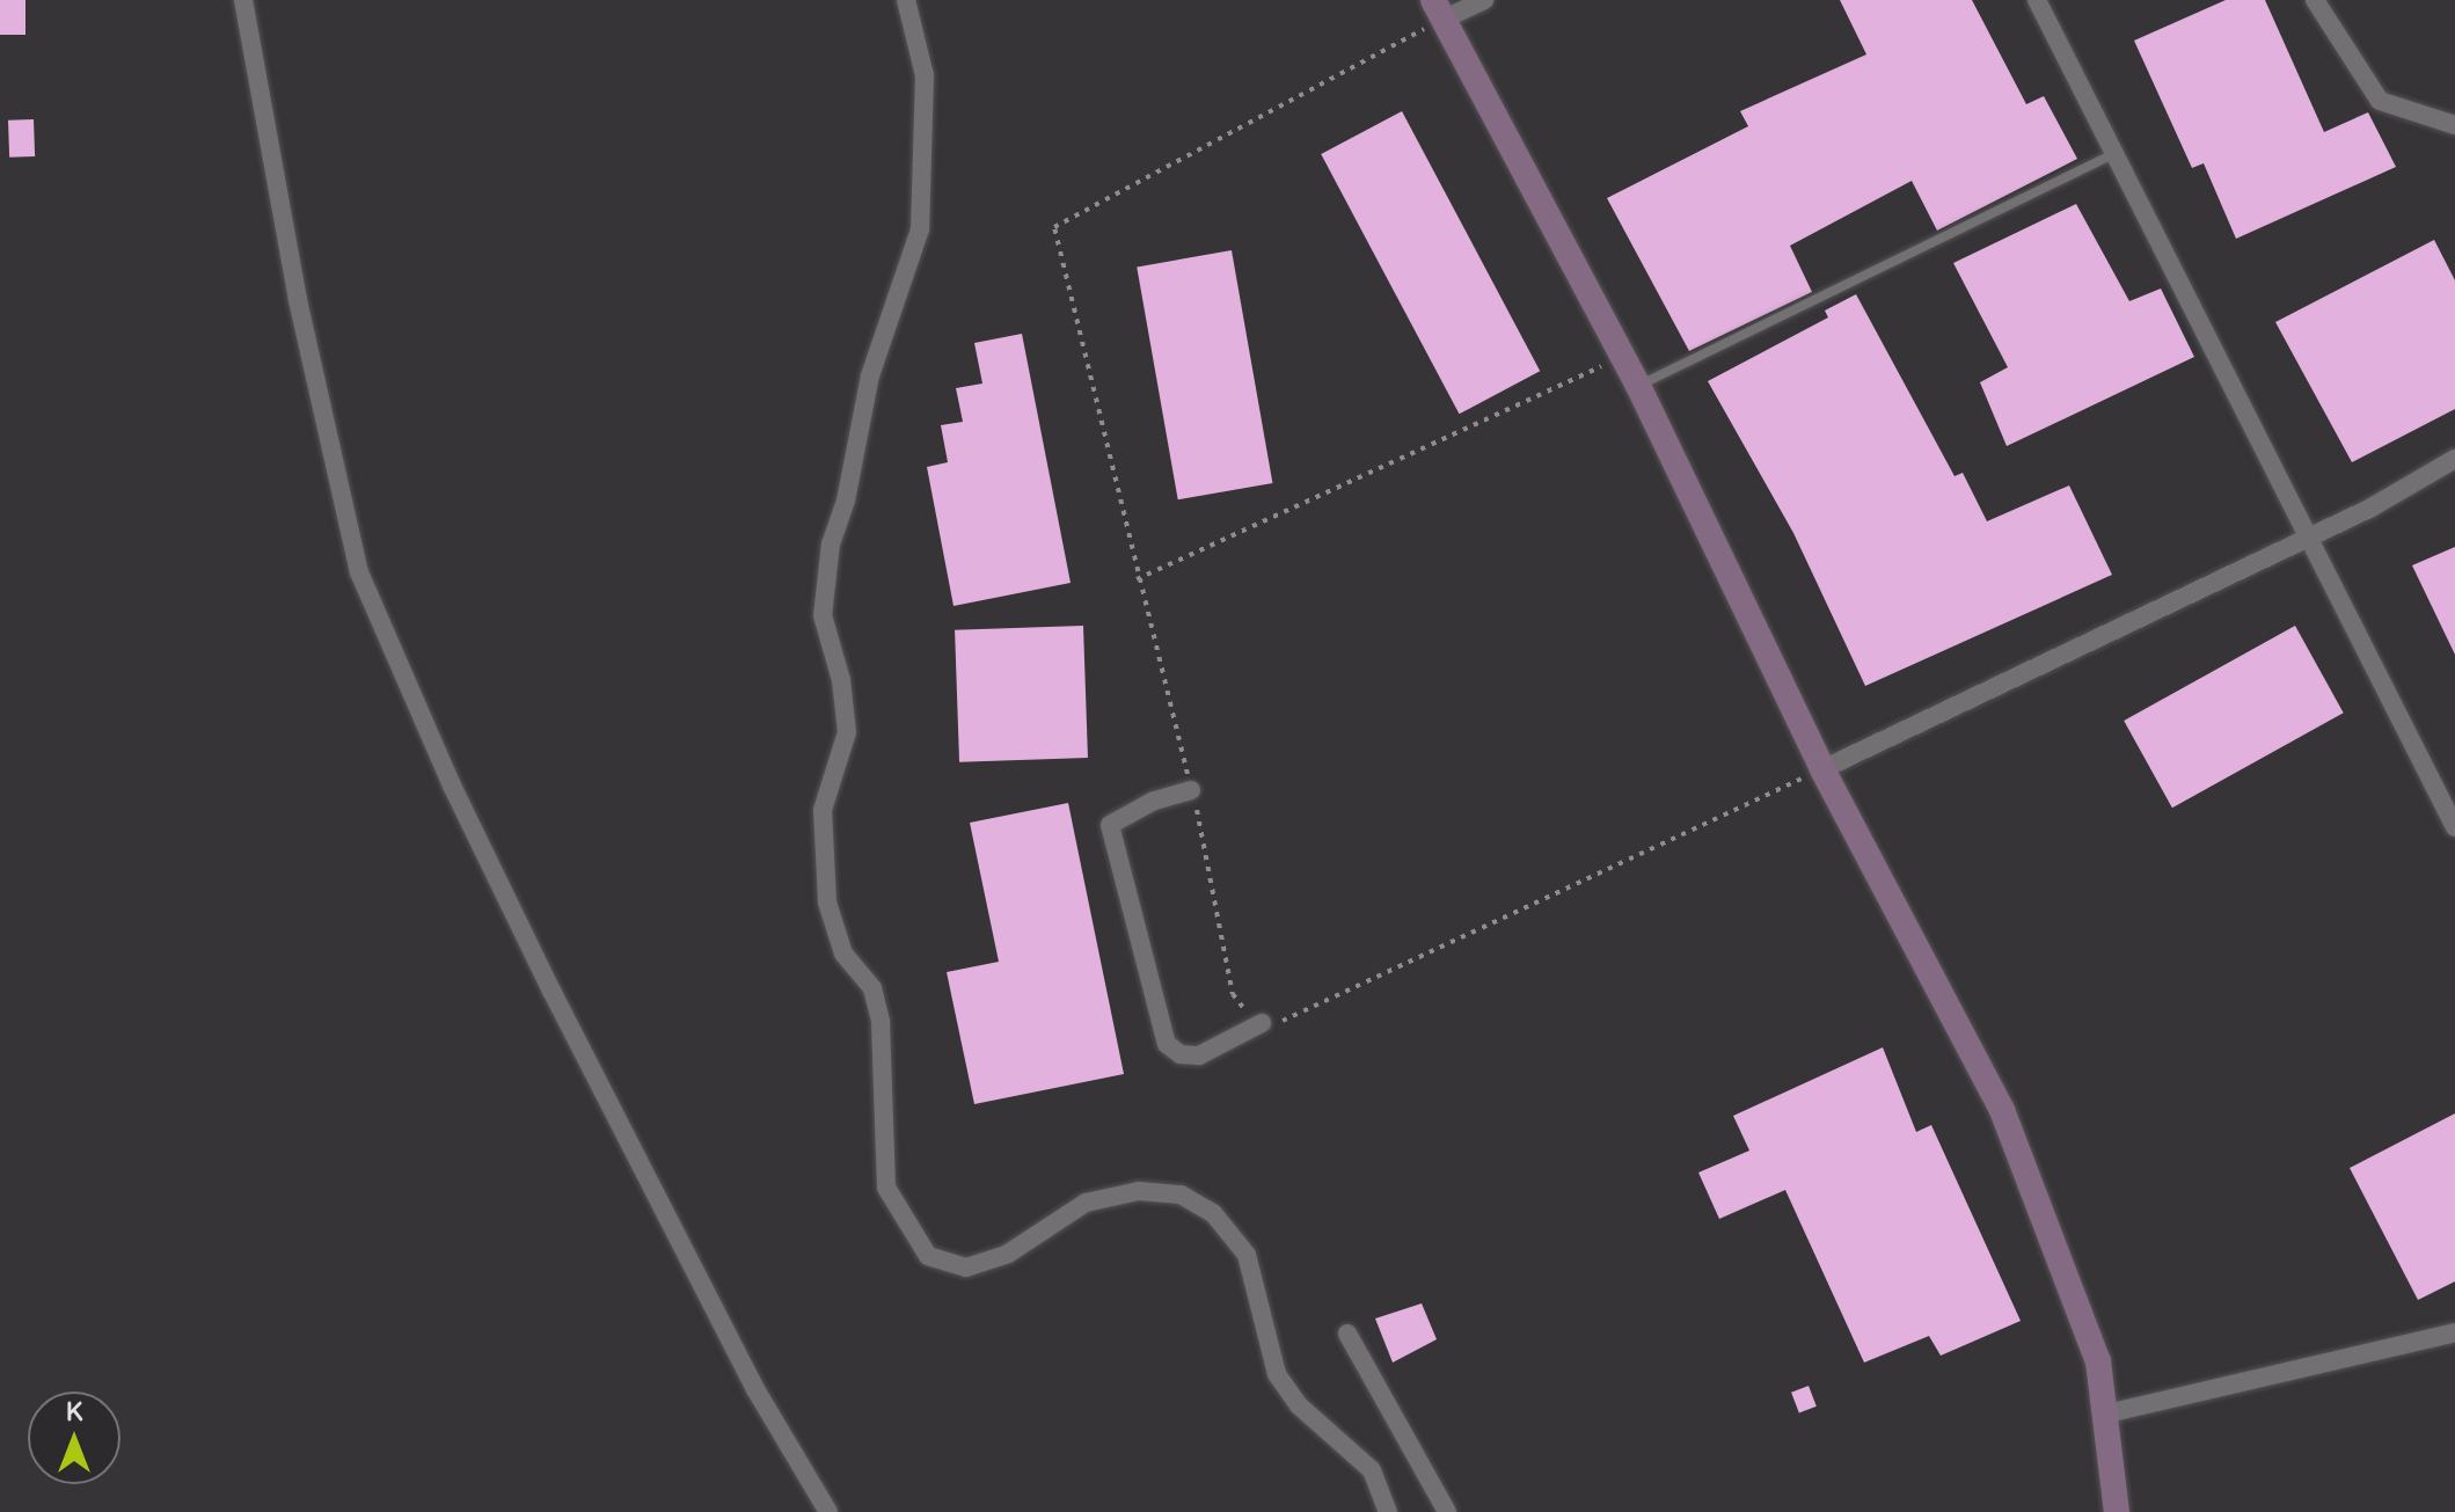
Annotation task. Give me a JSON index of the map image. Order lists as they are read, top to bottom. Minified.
{"north":"top"}
